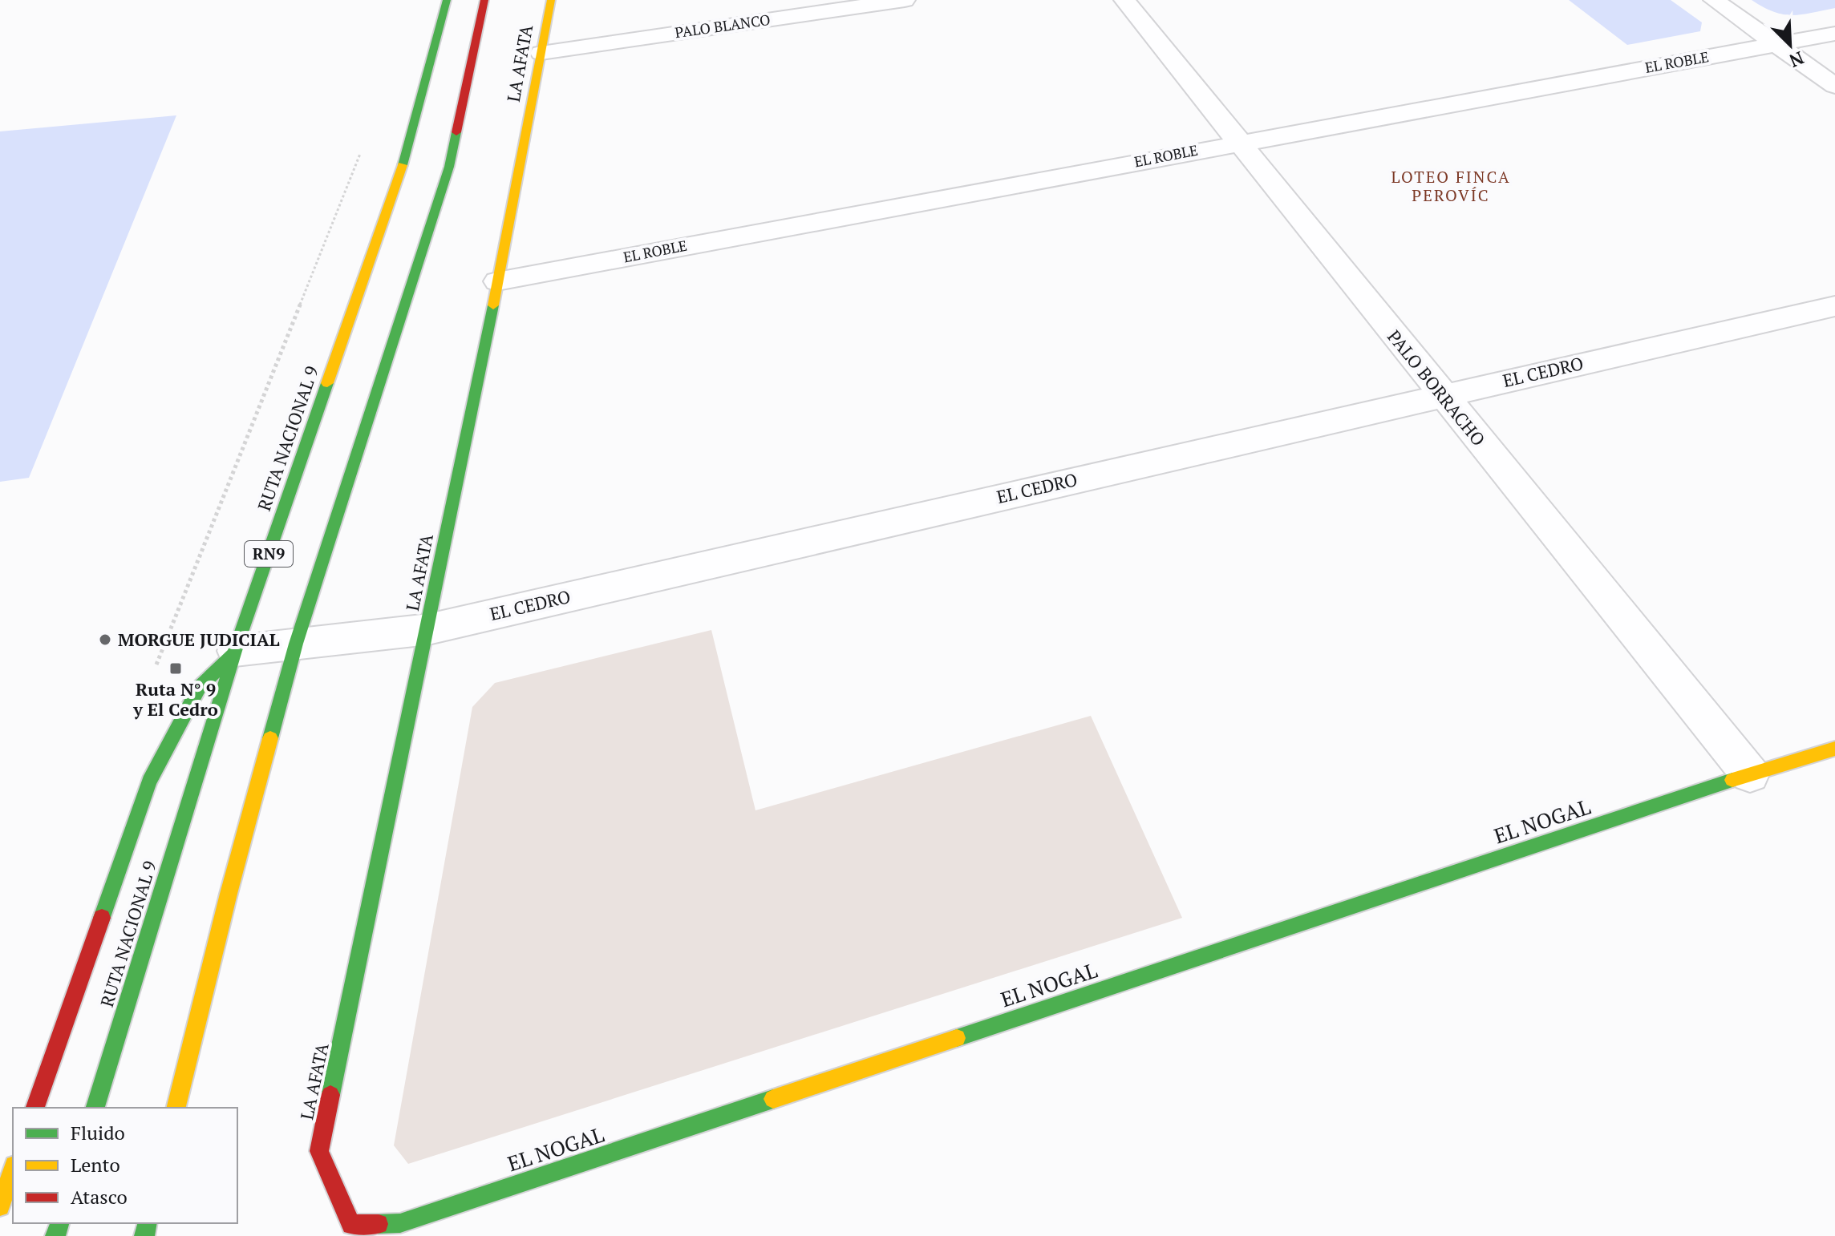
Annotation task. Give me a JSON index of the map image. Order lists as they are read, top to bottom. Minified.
{"streets":{"main road":["LA AFATA","RUTA NACIONAL 9","RN9","EL NOGAL"],"street":["PALO BLANCO","EL ROBLE","EL CEDRO","PALO BORRACHO"]},"crossings":[["PALO BLANCO","LA AFATA"],["EL ROBLE","LA AFATA"],["EL ROBLE","PALO BORRACHO"],["LA AFATA","EL CEDRO"],["LA AFATA","EL NOGAL"],["EL CEDRO","PALO BORRACHO"],["EL CEDRO","RUTA NACIONAL 9"],["PALO BORRACHO","EL NOGAL"]],"districts":["LOTEO FINCA PEROVÍC"],"places":{"other":["MORGUE JUDICIAL"],"transit":["Ruta N° 9 y El Cedro"]},"legend":["Fluido","Lento","Atasco"],"north":"bottom right"}
